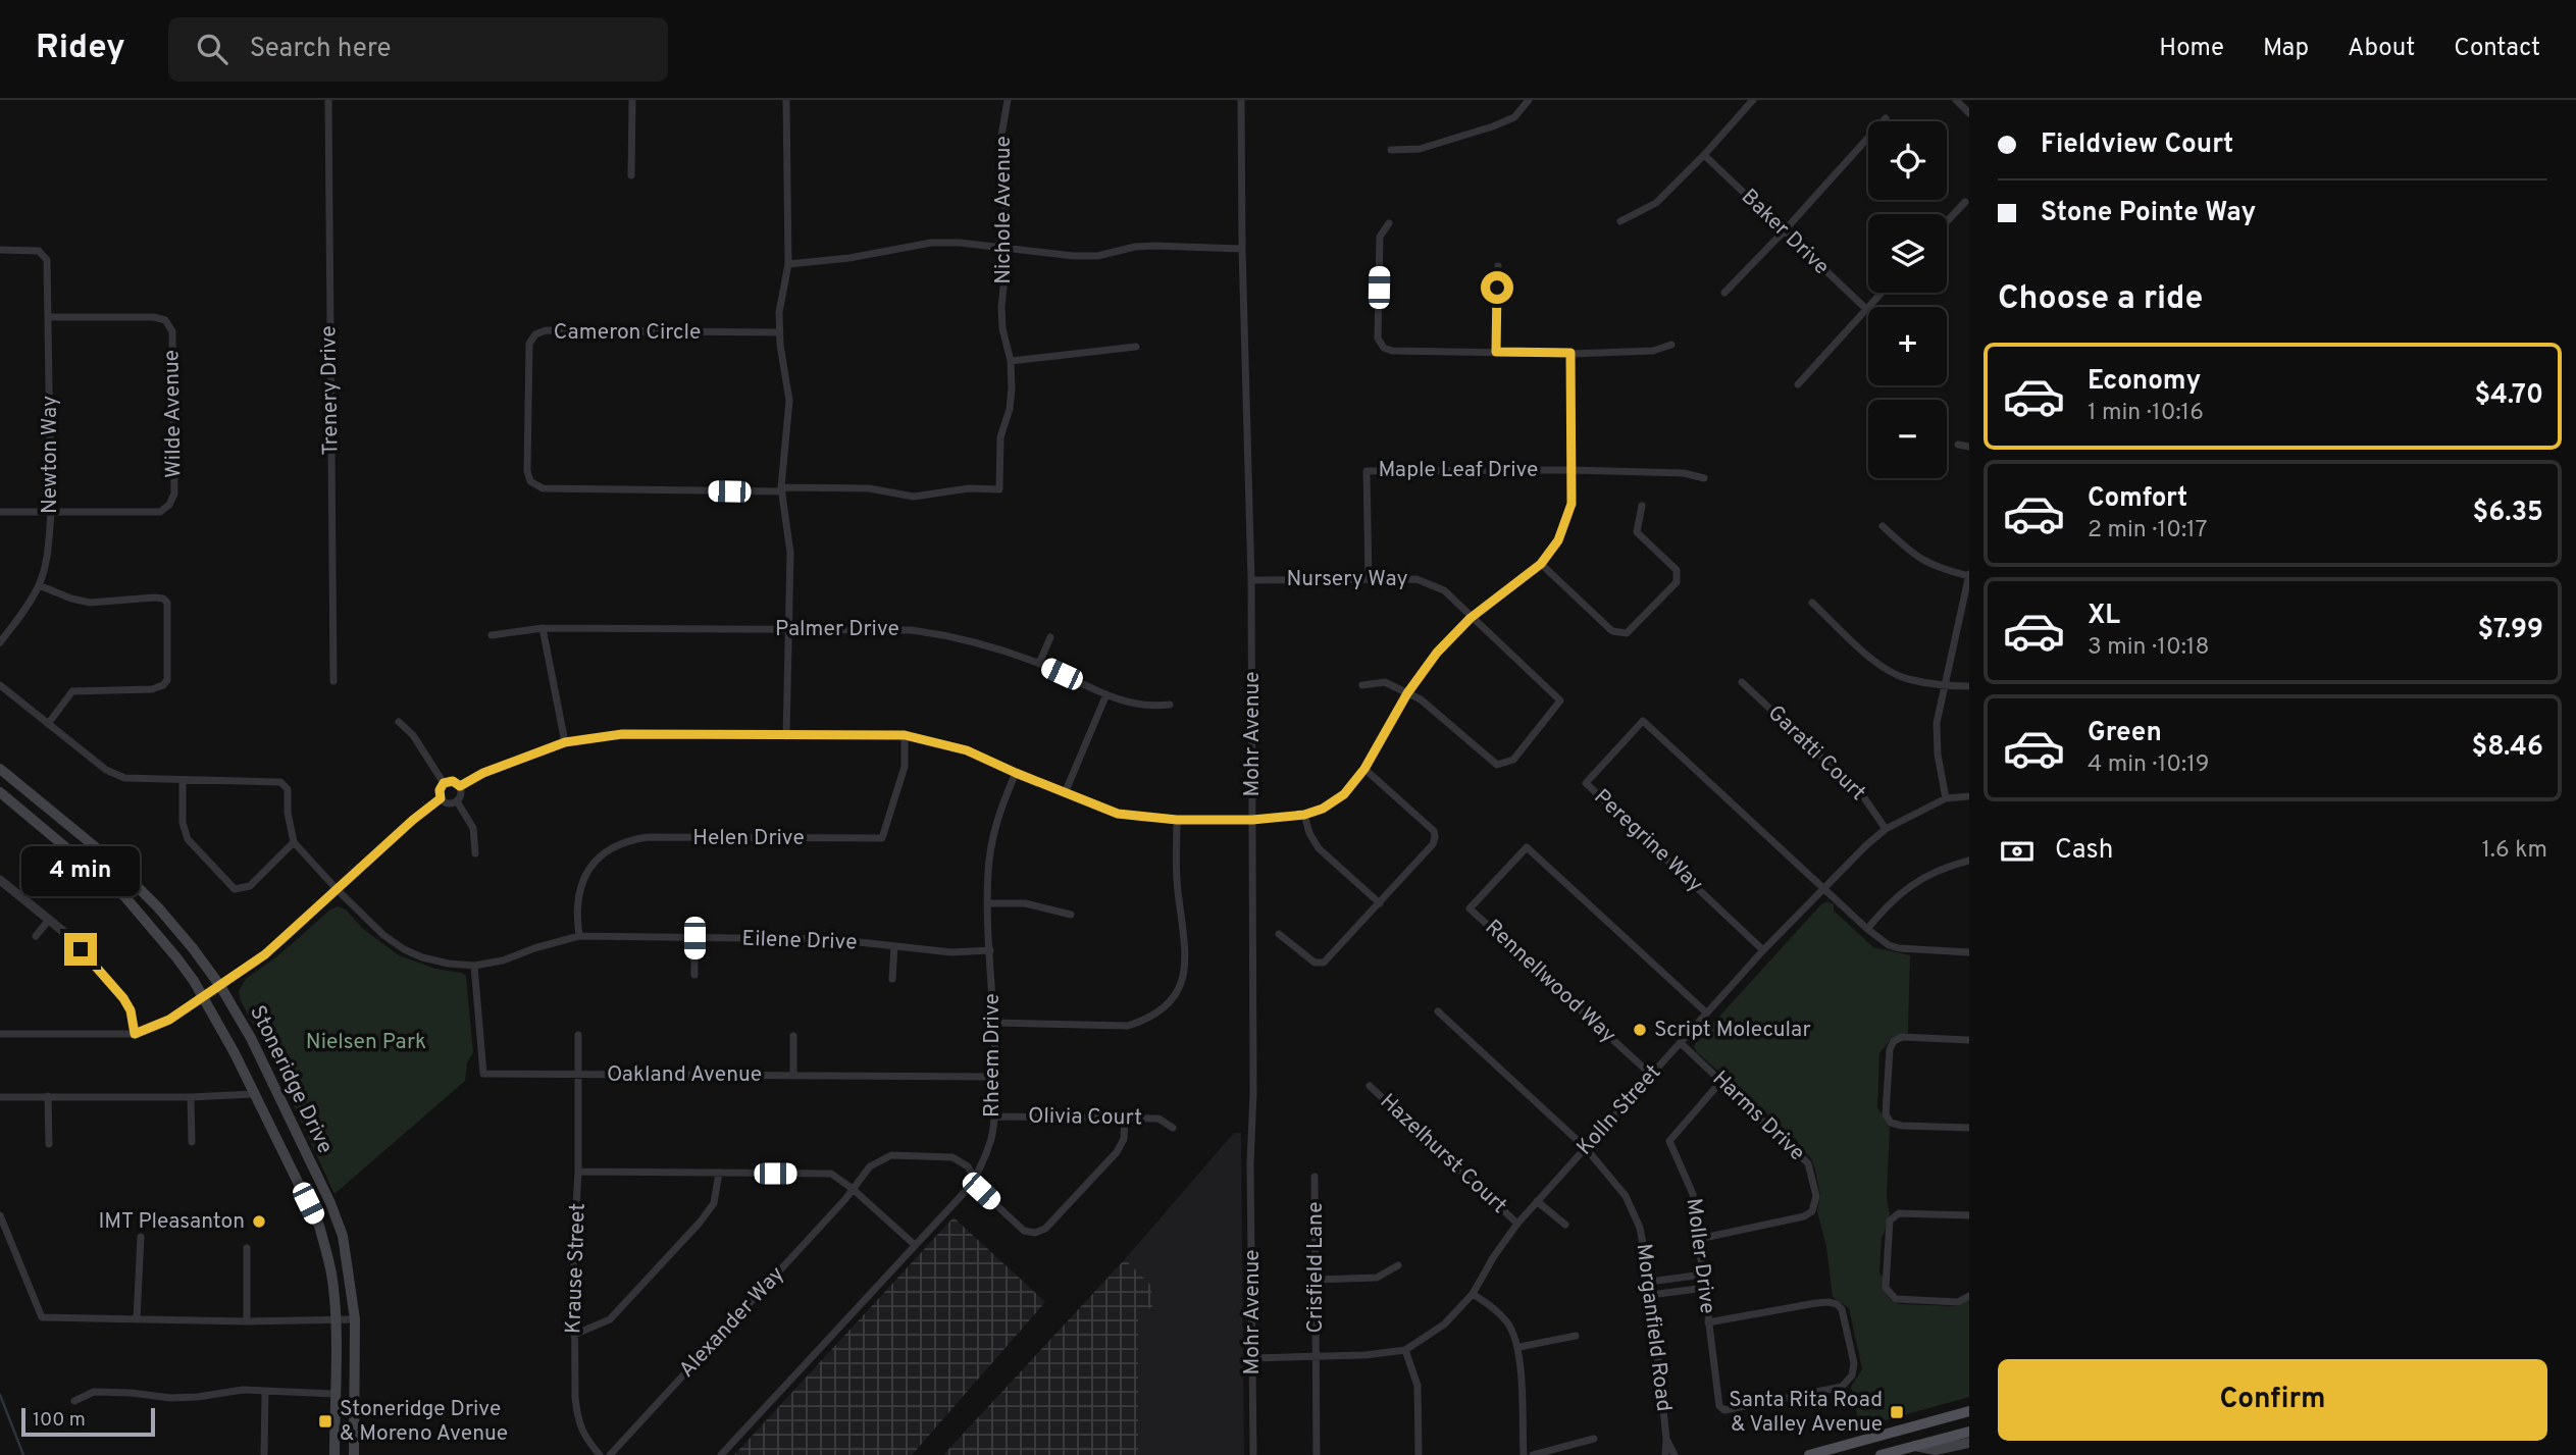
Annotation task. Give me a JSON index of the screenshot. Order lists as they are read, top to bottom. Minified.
{"streets":{"main road":["Stoneridge Drive"],"street":["Nichole Avenue","Baker Drive","Cameron Circle","Trenery Drive","Wilde Avenue","Newton Way","Maple Leaf Drive","Nursery Way","Palmer Drive","Mohr Avenue","Garatti Court","Helen Drive","Peregrine Way","Eilene Drive","Rennellwood Way","Rheem Drive","Oakland Avenue","Kolln Street","Harms Drive","Olivia Court","Hazelhurst Court","Moller Drive","Crisfield Lane","Krause Street","Alexander Way","Morganfield Road"]},"crossings":[["Nichole Avenue","Cameron Circle"],["Wilde Avenue","Newton Way"],["Maple Leaf Drive","Nursery Way"],["Nursery Way","Mohr Avenue"],["Mohr Avenue","Kolln Street"],["Garatti Court","Kolln Street"],["Helen Drive","Eilene Drive"],["Peregrine Way","Kolln Street"],["Eilene Drive","Rheem Drive"],["Eilene Drive","Oakland Avenue"],["Rennellwood Way","Kolln Street"],["Rheem Drive","Oakland Avenue"],["Rheem Drive","Olivia Court"],["Rheem Drive","Alexander Way"],["Oakland Avenue","Krause Street"],["Kolln Street","Harms Drive"],["Kolln Street","Hazelhurst Court"],["Kolln Street","Crisfield Lane"],["Kolln Street","Morganfield Road"],["Harms Drive","Moller Drive"],["Olivia Court","Alexander Way"]],"parks":["Nielsen Park"],"places":{"other":["Script Molecular","IMT Pleasanton"],"transit":["Santa Rita Road & Valley Avenue","Stoneridge Drive & Moreno Avenue"]},"scale_bar":"100 m","page":{"header":"Ridey","search":"Search here","nav":["Home","Map","About","Contact"],"banner":["Fieldview Court","Stone Pointe Way"],"map_buttons":["+","−"],"heading":"Choose a ride","list":[{"name":"Economy","note":"1 min · 10:16","value":"$4.70"},{"name":"Comfort","note":"2 min · 10:17","value":"$6.35"},{"name":"XL","note":"3 min · 10:18","value":"$7.99"},{"name":"Green","note":"4 min · 10:19","value":"$8.46"}],"pay":["Cash","1.6 km"],"bubble":"4 min","buttons":"Confirm","scale":"100 m"}}
